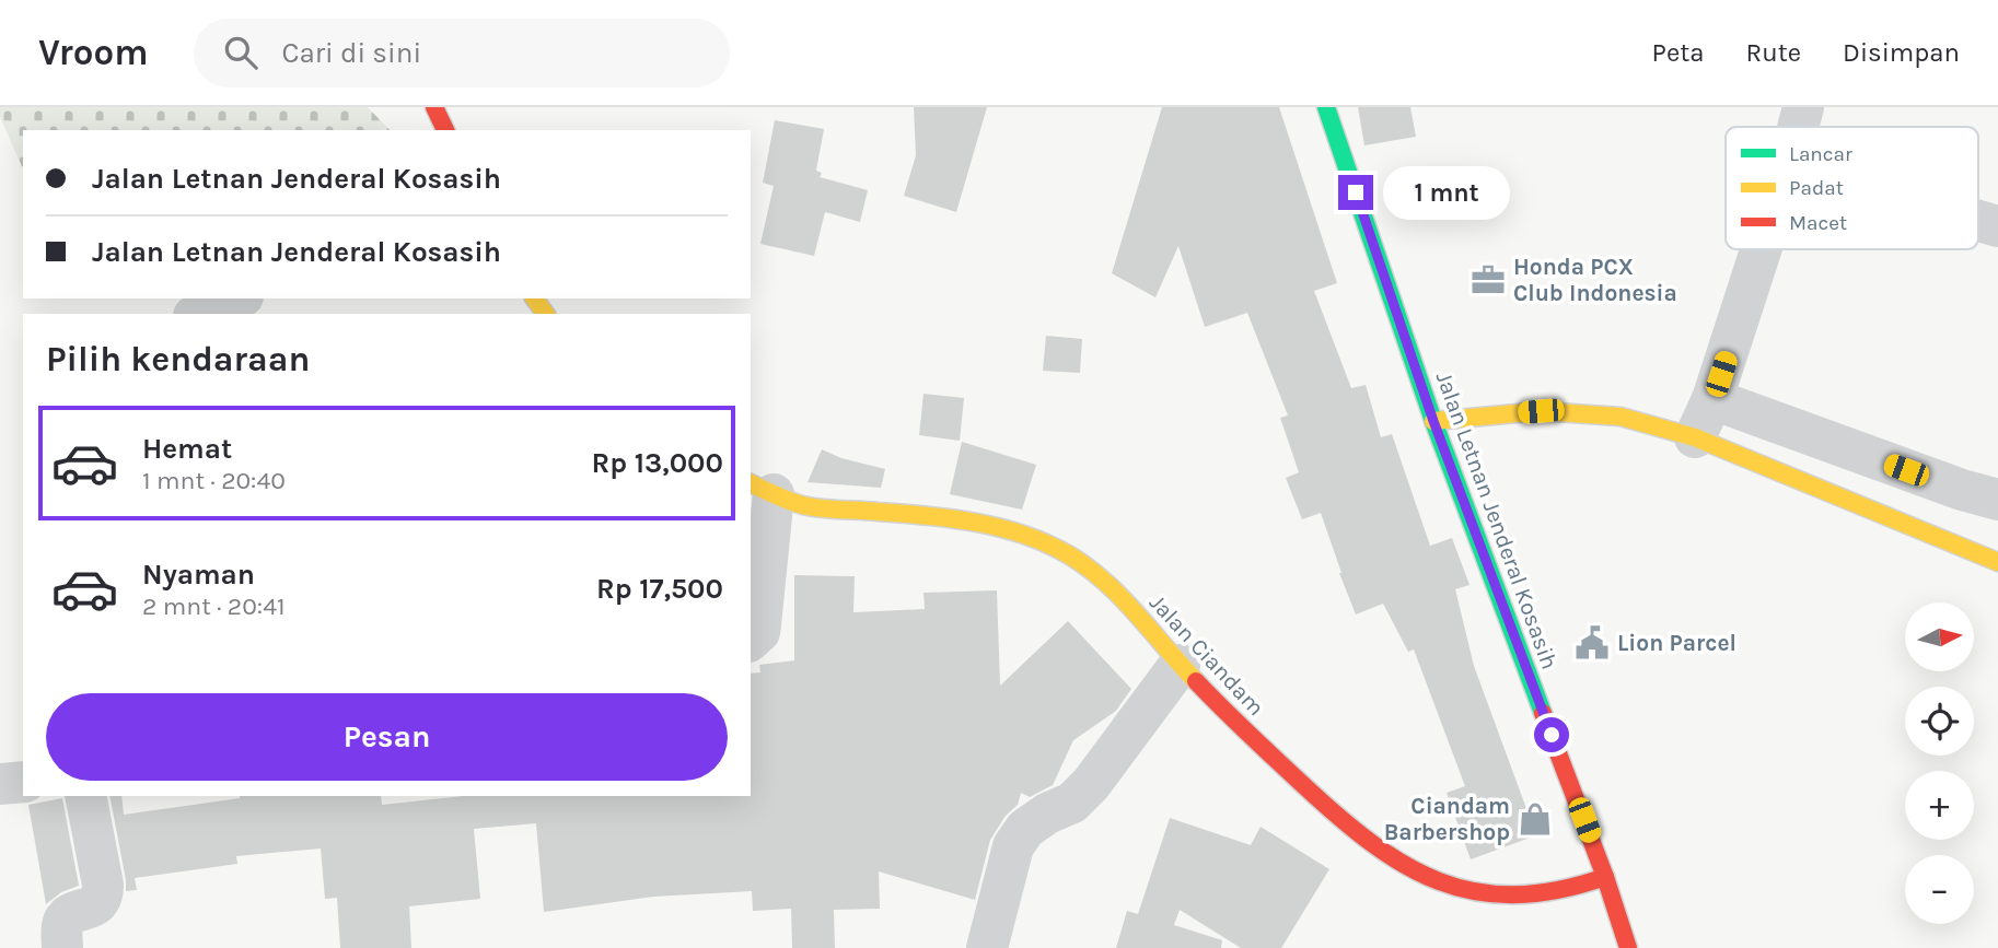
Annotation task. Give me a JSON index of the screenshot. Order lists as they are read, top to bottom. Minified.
{"streets":{"main road":["Jalan Letnan Jenderal Kosasih","Jalan Ciandam"]},"crossings":[["Jalan Letnan Jenderal Kosasih","Jalan Ciandam"]],"places":{"office":["Honda PCX Club Indonesia"],"public building":["Lion Parcel"],"shop":["Ciandam Barbershop"]},"legend":["Lancar","Padat","Macet"],"north":"right","page":{"header":"Vroom","search":"Cari di sini","nav":["Peta","Rute","Disimpan"],"banner":["Jalan Letnan Jenderal Kosasih","Jalan Letnan Jenderal Kosasih"],"bubble":"1 mnt","heading":"Pilih kendaraan","list":[{"name":"Hemat","note":"1 mnt · 20:40","value":"Rp 13,000"},{"name":"Nyaman","note":"2 mnt · 20:41","value":"Rp 17,500"}],"map_buttons":["+","−"],"buttons":"Pesan"}}
